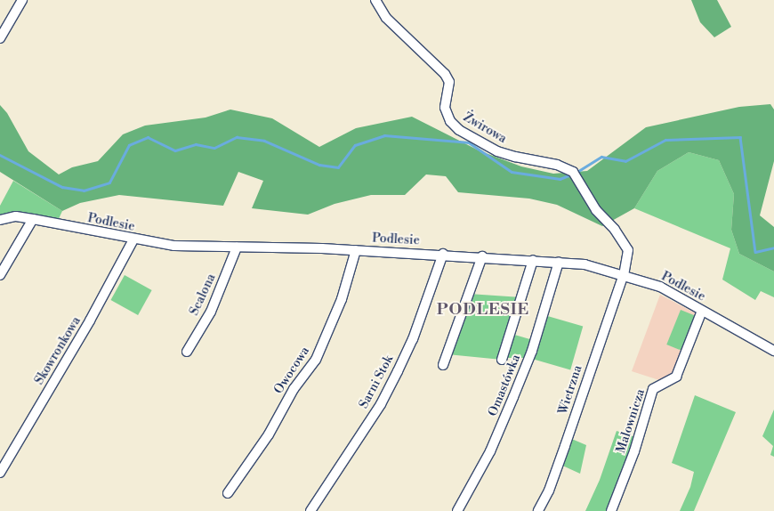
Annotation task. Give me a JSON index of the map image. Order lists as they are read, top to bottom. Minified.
{"streets":{"street":["Żwirowa","Podlesie","Scalona","Skowronkowa","Owocowa","Sarni Stok","Omastówka","Wietrzna","Malownicza"]},"crossings":[["Żwirowa","Wietrzna"],["Podlesie","Scalona"],["Podlesie","Skowronkowa"],["Podlesie","Owocowa"],["Podlesie","Sarni Stok"],["Podlesie","Omastówka"],["Podlesie","Wietrzna"],["Podlesie","Malownicza"]],"districts":["PODLESIE"]}
